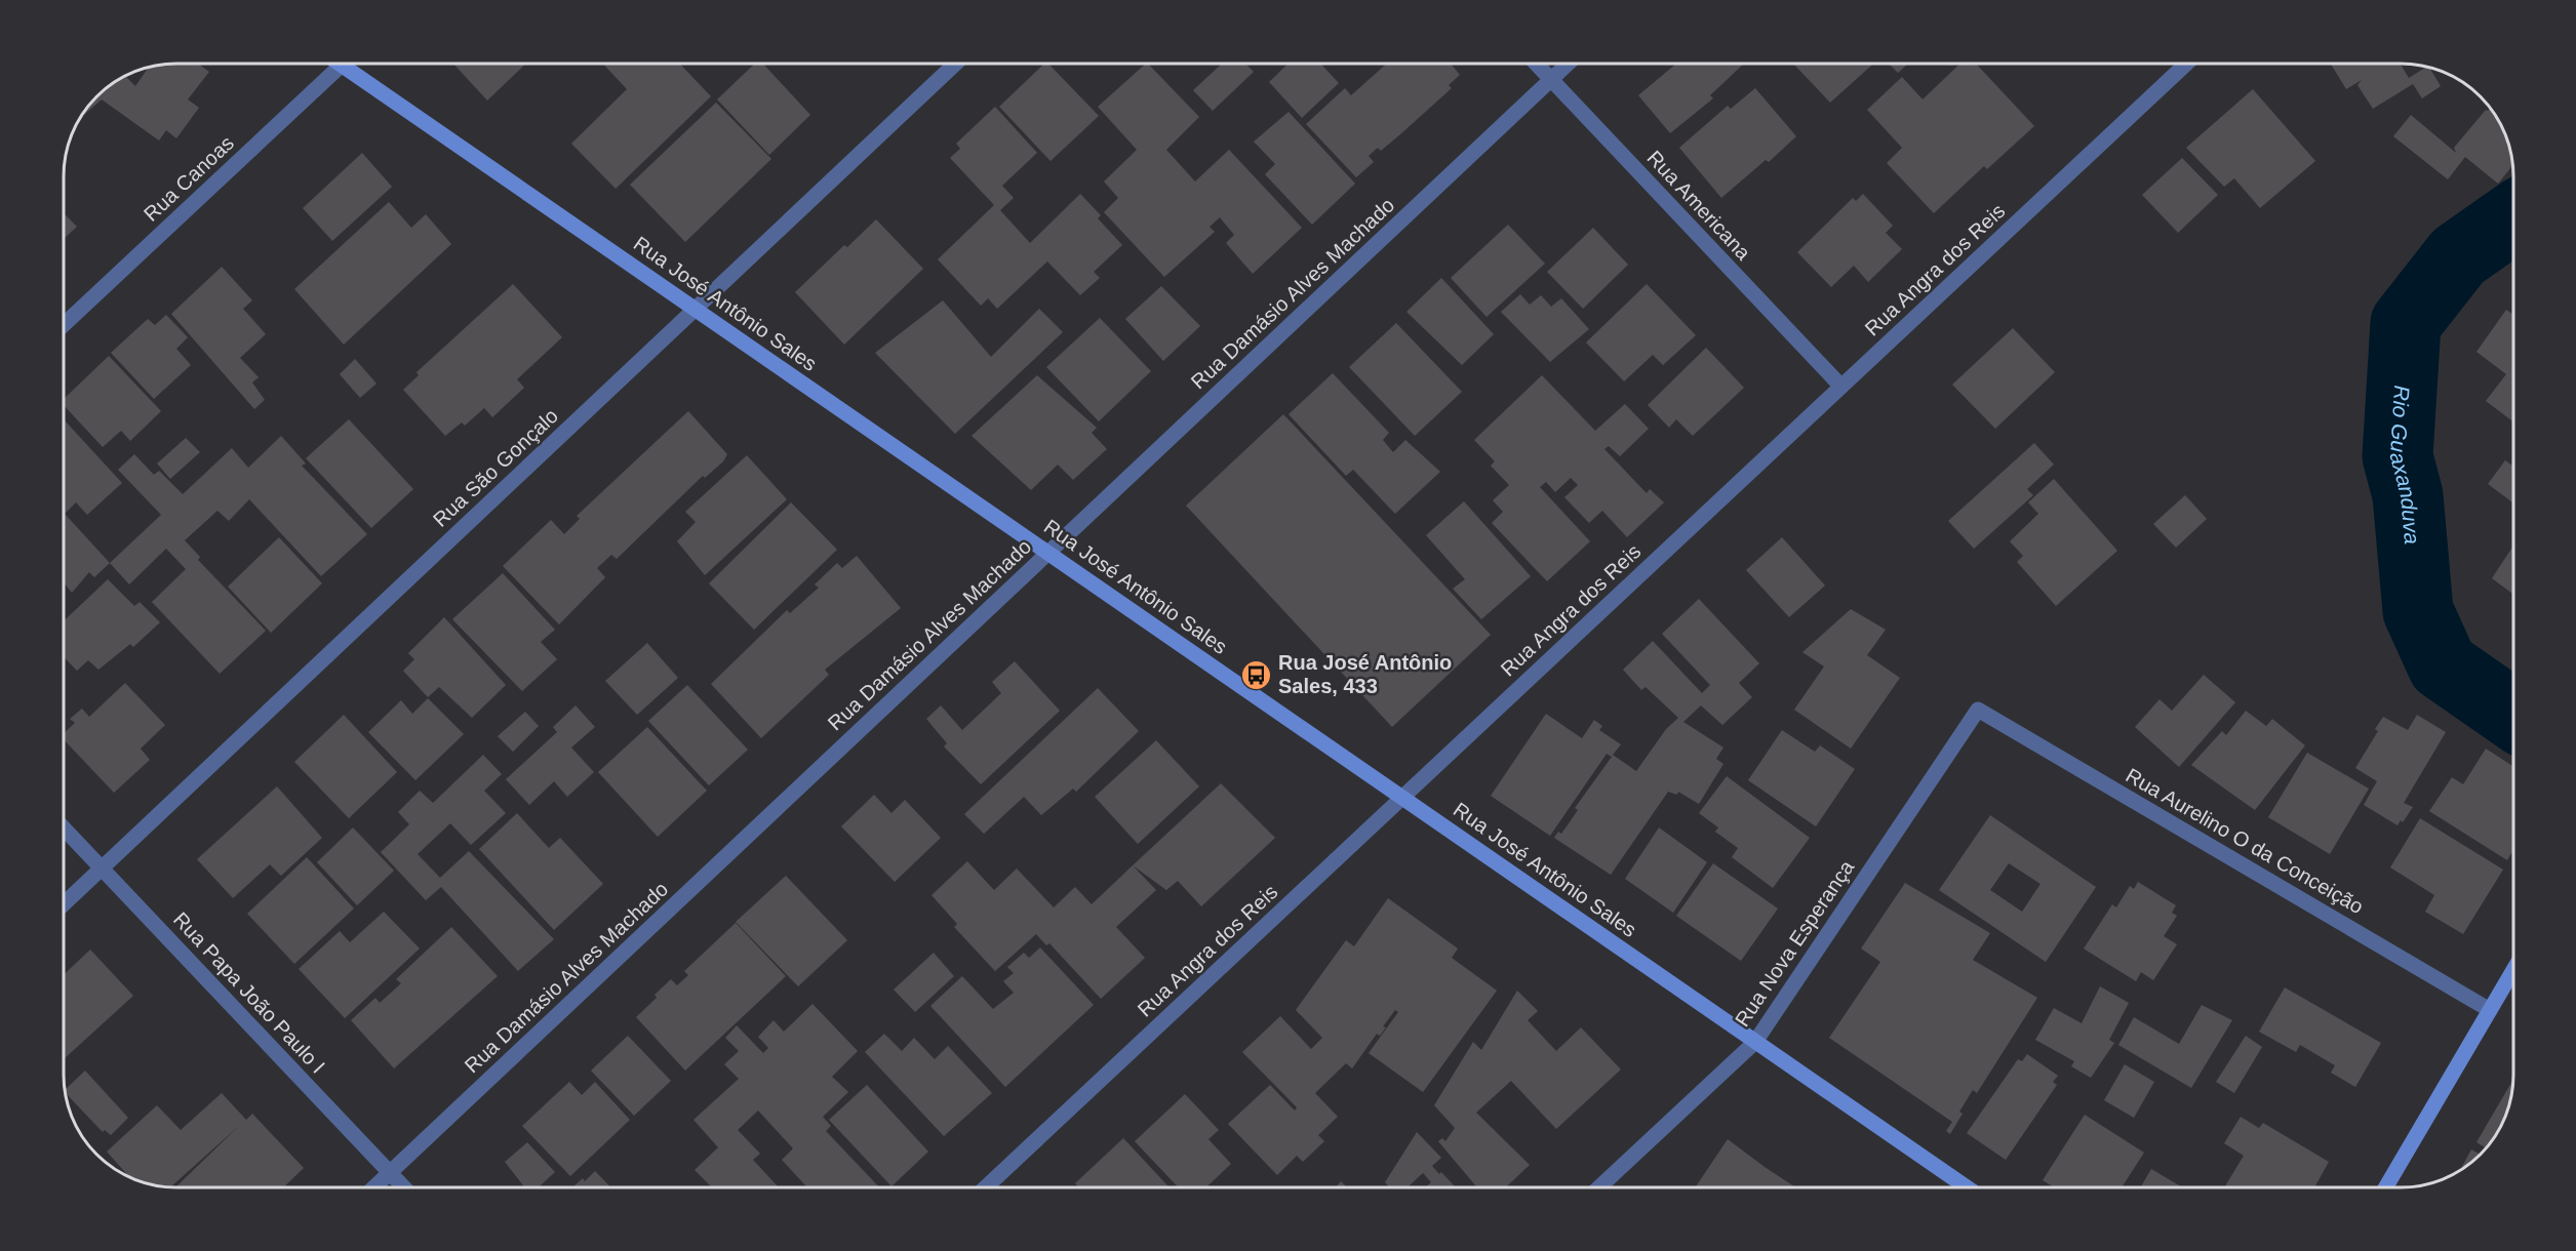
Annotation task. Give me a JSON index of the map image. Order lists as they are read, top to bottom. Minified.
{"streets":{"street":["Rua Canoas","Rua Americana","Rua Angra dos Reis","Rua Damásio Alves Machado","Rua José Antônio Sales","Rua São Gonçalo","Rua Aurelino O da Conceição","Rua Nova Esperança","Rua Papa João Paulo I"]},"crossings":[["Rua Canoas","Rua José Antônio Sales"],["Rua Americana","Rua Angra dos Reis"],["Rua Americana","Rua Damásio Alves Machado"],["Rua Angra dos Reis","Rua José Antônio Sales"],["Rua Damásio Alves Machado","Rua José Antônio Sales"],["Rua Damásio Alves Machado","Rua Papa João Paulo I"],["Rua José Antônio Sales","Rua São Gonçalo"],["Rua José Antônio Sales","Rua Nova Esperança"],["Rua São Gonçalo","Rua Papa João Paulo I"],["Rua Aurelino O da Conceição","Rua Nova Esperança"]],"water":["Rio Guaxanduva"],"places":{"bus stop":["Rua José Antônio Sales, 433"]}}
